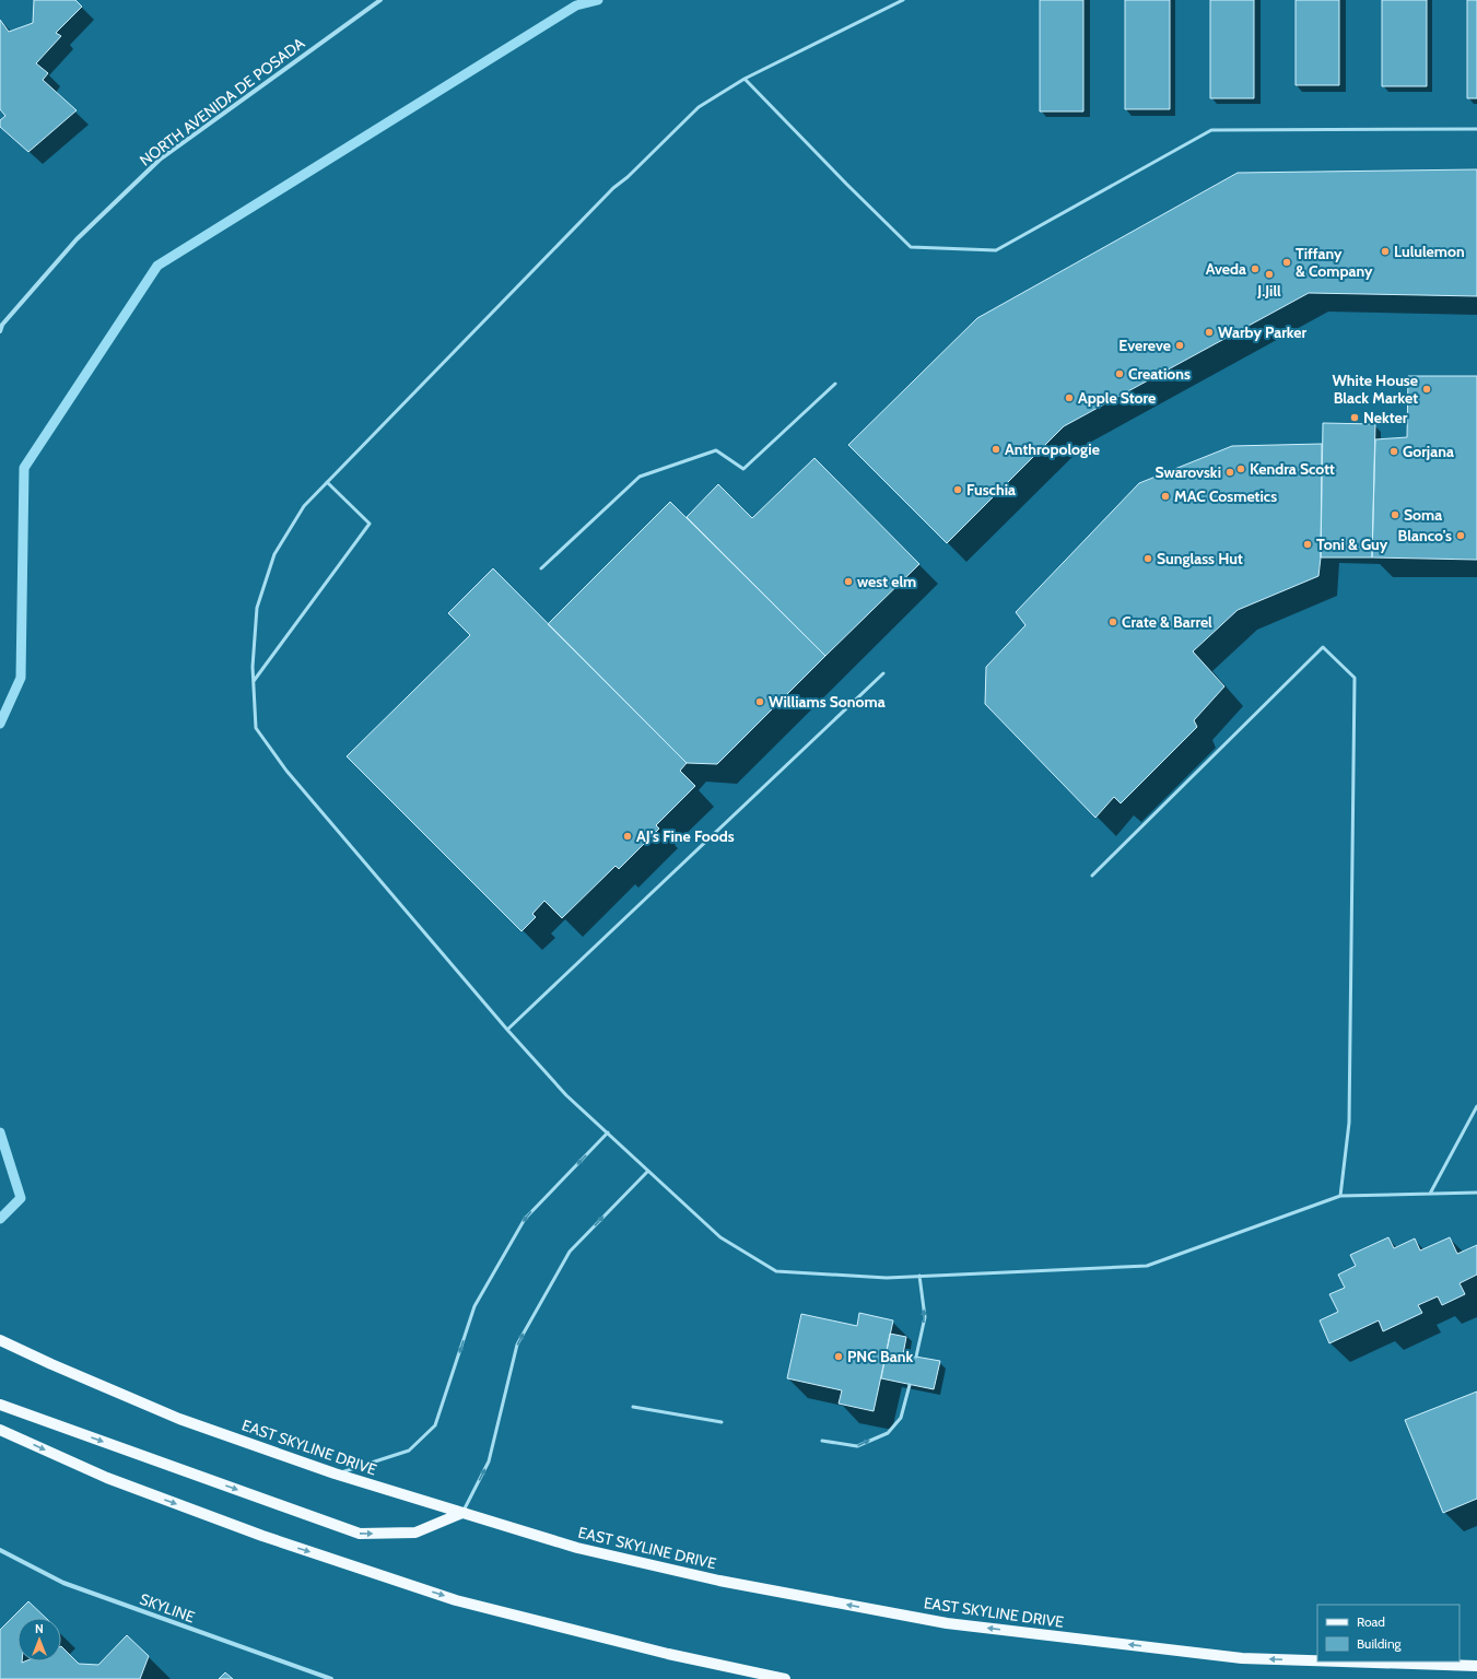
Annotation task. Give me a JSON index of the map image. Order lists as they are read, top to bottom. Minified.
{"streets":{"main road":["EAST SKYLINE DRIVE"],"street":["NORTH AVENIDA DE POSADA","SKYLINE"]},"places":["Lululemon","Tiffany & Company","Aveda","J.Jill","Warby Parker","Evereve","Creations","White House Black Market","Apple Store","Nekter","Anthropologie","Gorjana","Kendra Scott","Swarovski","Fuschia","MAC Cosmetics","Soma","Blanco's","Toni & Guy","Sunglass Hut","west elm","Crate & Barrel","Williams Sonoma","AJ's Fine Foods","PNC Bank"],"legend":["Road","Building"],"north":"top"}
